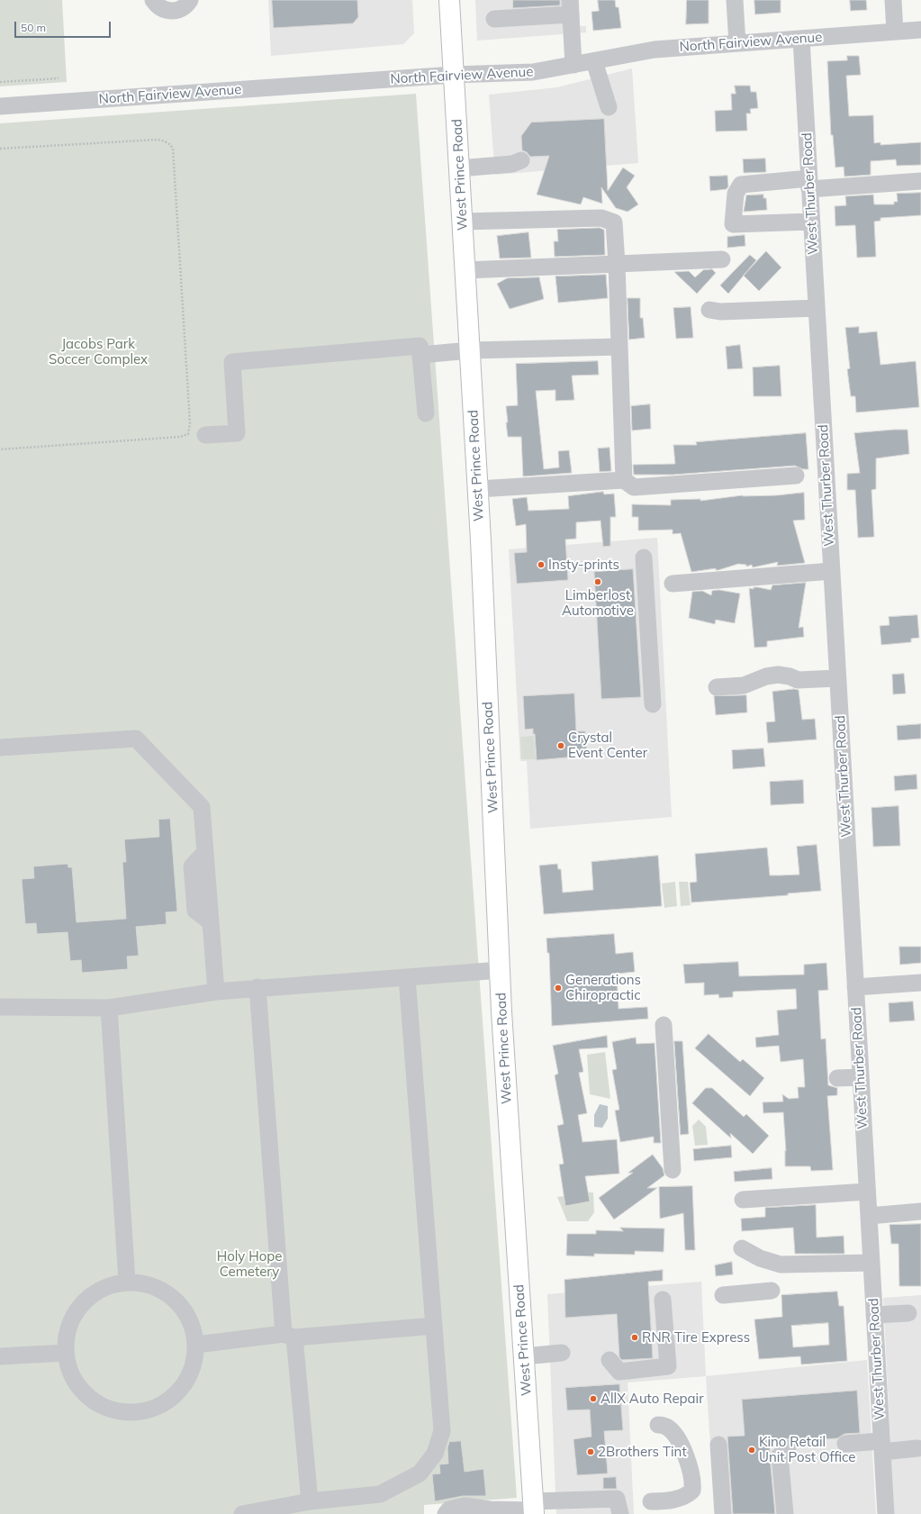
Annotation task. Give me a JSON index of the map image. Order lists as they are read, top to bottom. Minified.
{"streets":{"main road":["West Prince Road"],"street":["North Fairview Avenue","West Thurber Road"]},"crossings":[["North Fairview Avenue","West Prince Road"],["North Fairview Avenue","West Thurber Road"]],"parks":["Jacobs Park Soccer Complex","Holy Hope Cemetery"],"places":["Insty-prints","Limberlost Automotive","Crystal Event Center","Generations Chiropractic","RNR Tire Express","AllX Auto Repair","Kino Retail Unit Post Office","2Brothers Tint"],"scale_bar":"50 m"}
